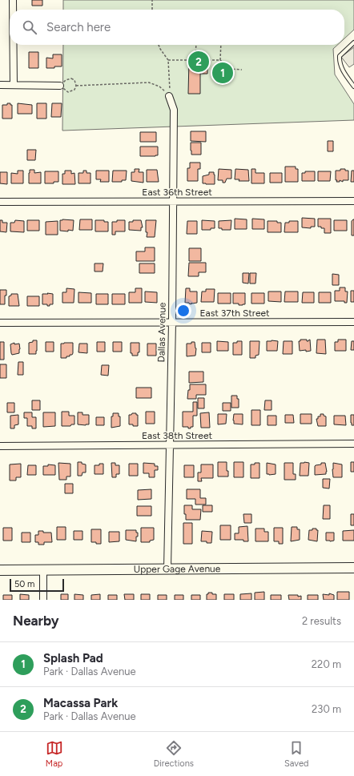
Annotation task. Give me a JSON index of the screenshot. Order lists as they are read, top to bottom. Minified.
{"streets":{"main road":["Upper Gage Avenue"],"street":["East 36th Street","East 37th Street","Dallas Avenue","East 38th Street"]},"crossings":[["East 36th Street","Dallas Avenue"],["East 37th Street","Dallas Avenue"],["Dallas Avenue","East 38th Street"],["Dallas Avenue","Upper Gage Avenue"]],"scale_bar":"50 m","page":{"search":"Search here","pins":["2","1"],"scale":"50 m","heading":["Nearby","2 results"],"list":[{"mark":"1","name":"Splash Pad","note":"Park · Dallas Avenue","value":"220 m"},{"mark":"2","name":"Macassa Park","note":"Park · Dallas Avenue","value":"230 m"}],"nav":["Map","Directions","Saved"]}}
